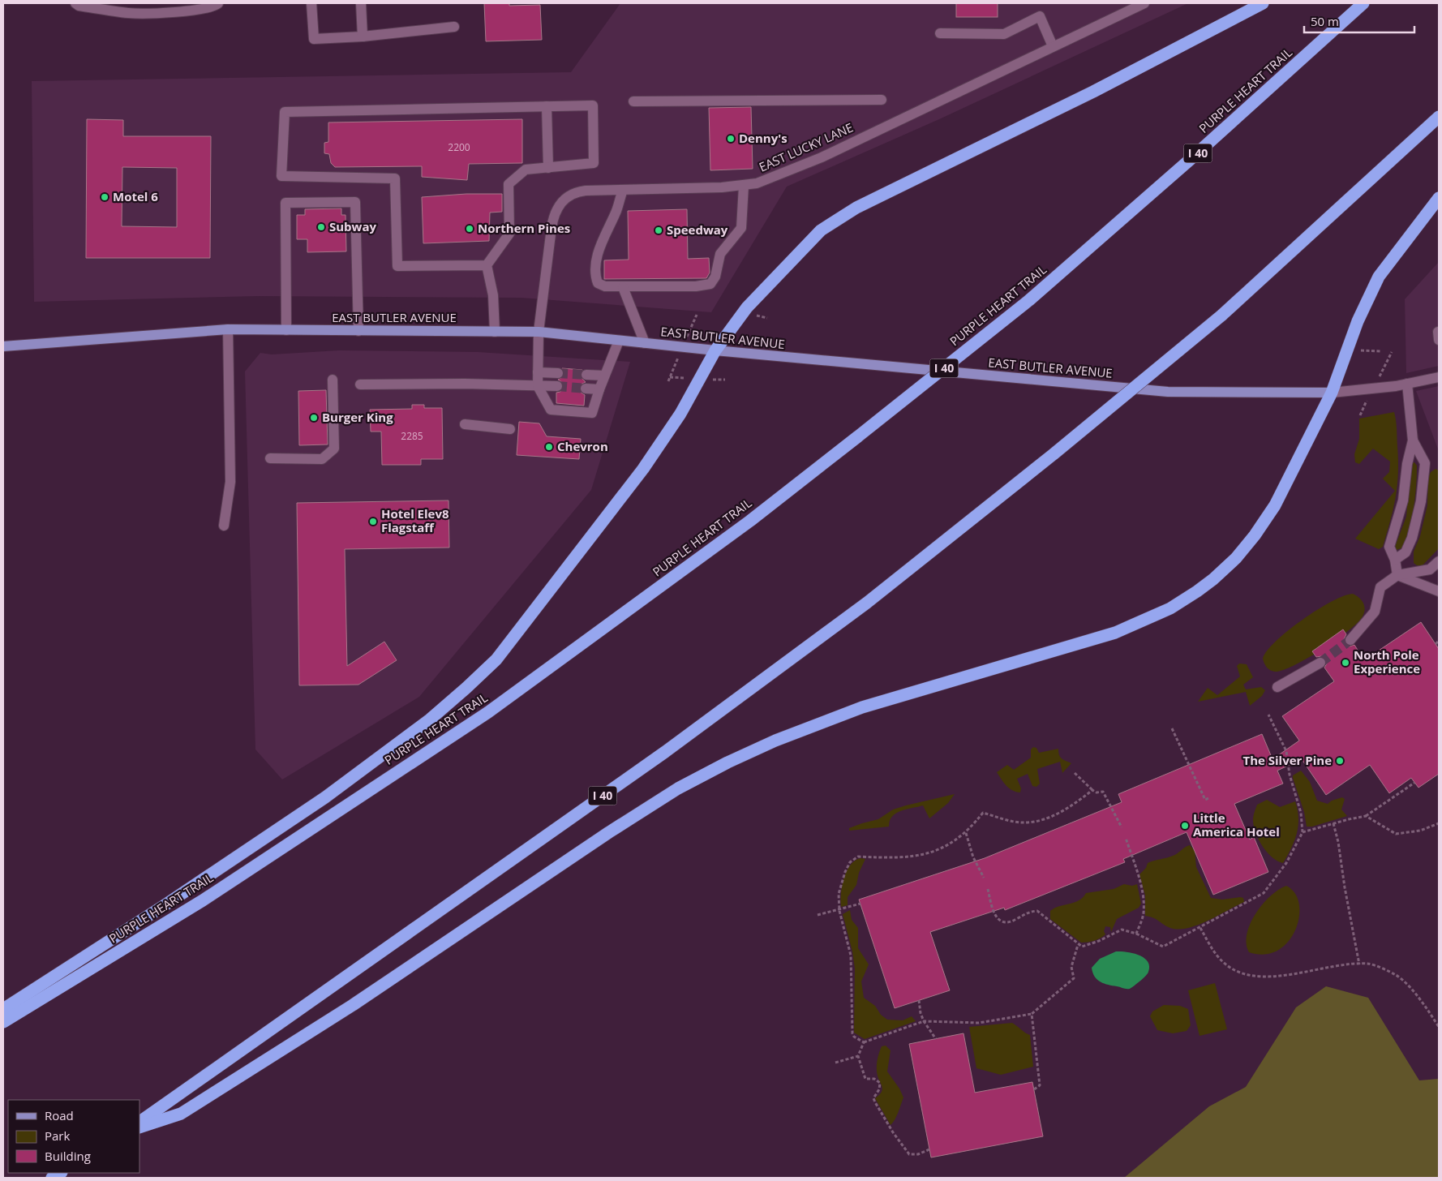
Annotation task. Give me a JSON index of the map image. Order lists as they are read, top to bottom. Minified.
{"streets":{"highway":["PURPLE HEART TRAIL","I 40"],"main road":["EAST BUTLER AVENUE"],"street":["EAST LUCKY LANE"]},"crossings":[["EAST LUCKY LANE","EAST BUTLER AVENUE"]],"places":["Denny's","Motel 6","Subway","Northern Pines","Speedway","Burger King","Chevron","Hotel Elev8 Flagstaff","North Pole Experience","The Silver Pine","Little America Hotel"],"house_numbers":["2200","2285"],"legend":["Road","Park","Building"],"scale_bar":"50 m"}
